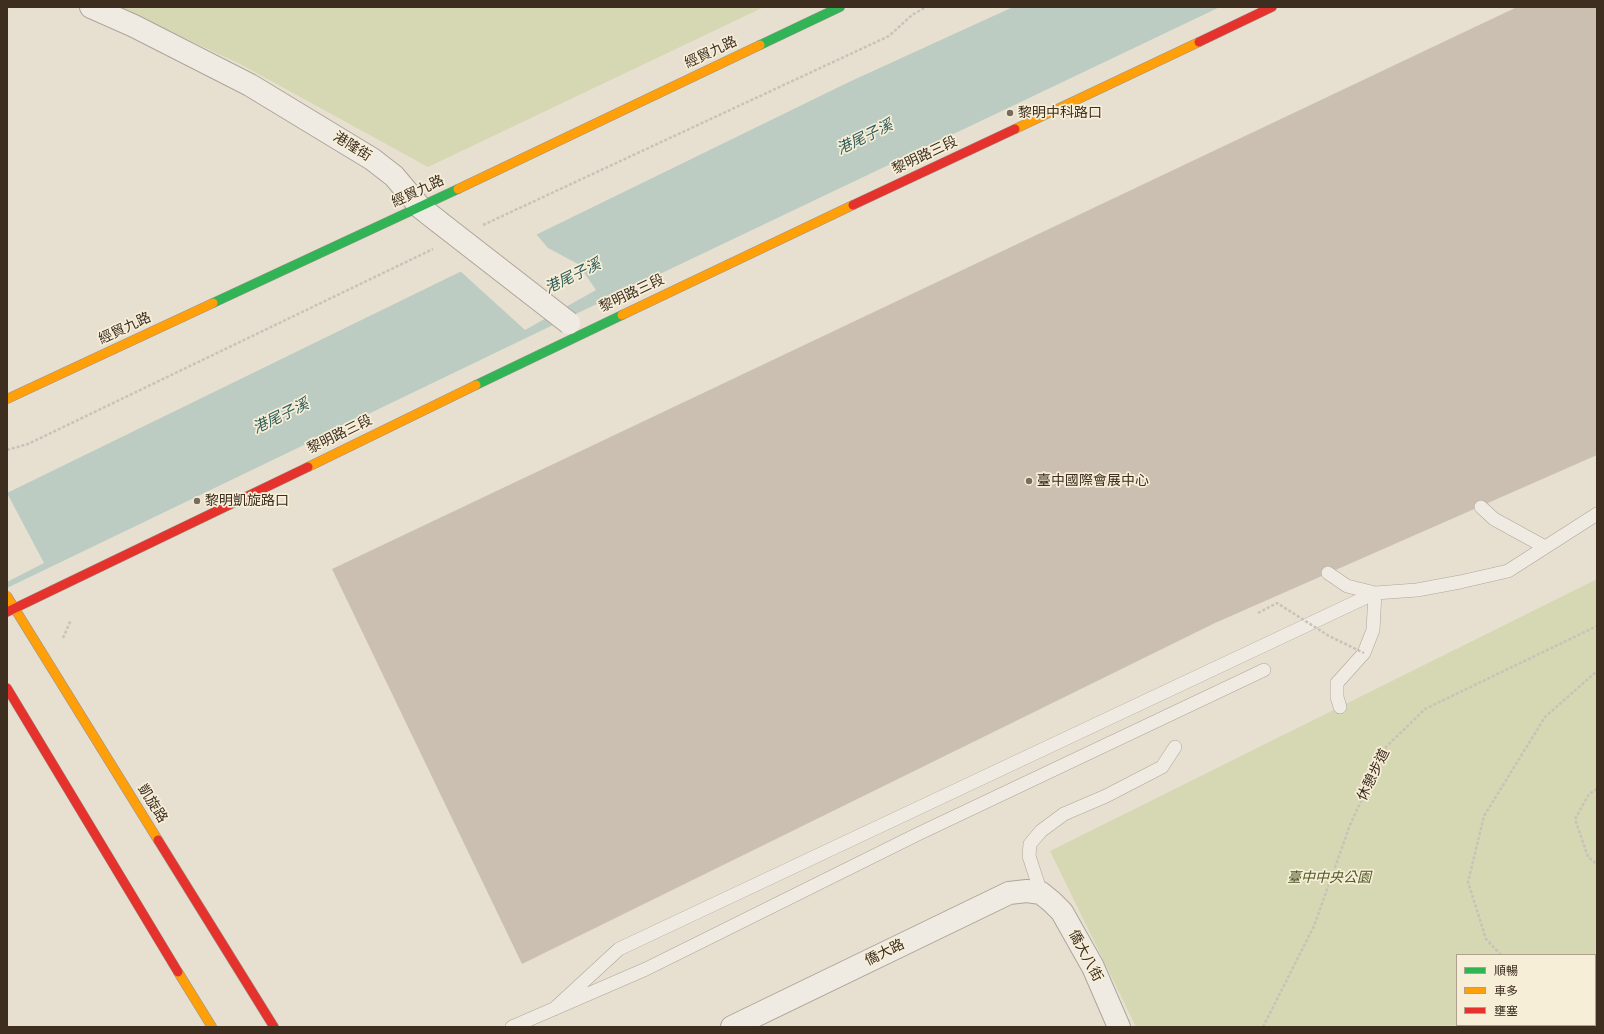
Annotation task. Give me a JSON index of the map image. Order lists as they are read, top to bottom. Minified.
{"streets":{"street":["經貿九路","港隆街","黎明路三段","凱旋路","僑大路","僑大八街"],"path":["休憩步道"]},"crossings":[["經貿九路","港隆街"],["港隆街","黎明路三段"],["黎明路三段","凱旋路"],["僑大路","僑大八街"]],"water":["港尾子溪"],"parks":["臺中中央公園"],"places":["黎明中科路口","臺中國際會展中心","黎明凱旋路口"],"legend":["順暢","車多","壅塞"]}
